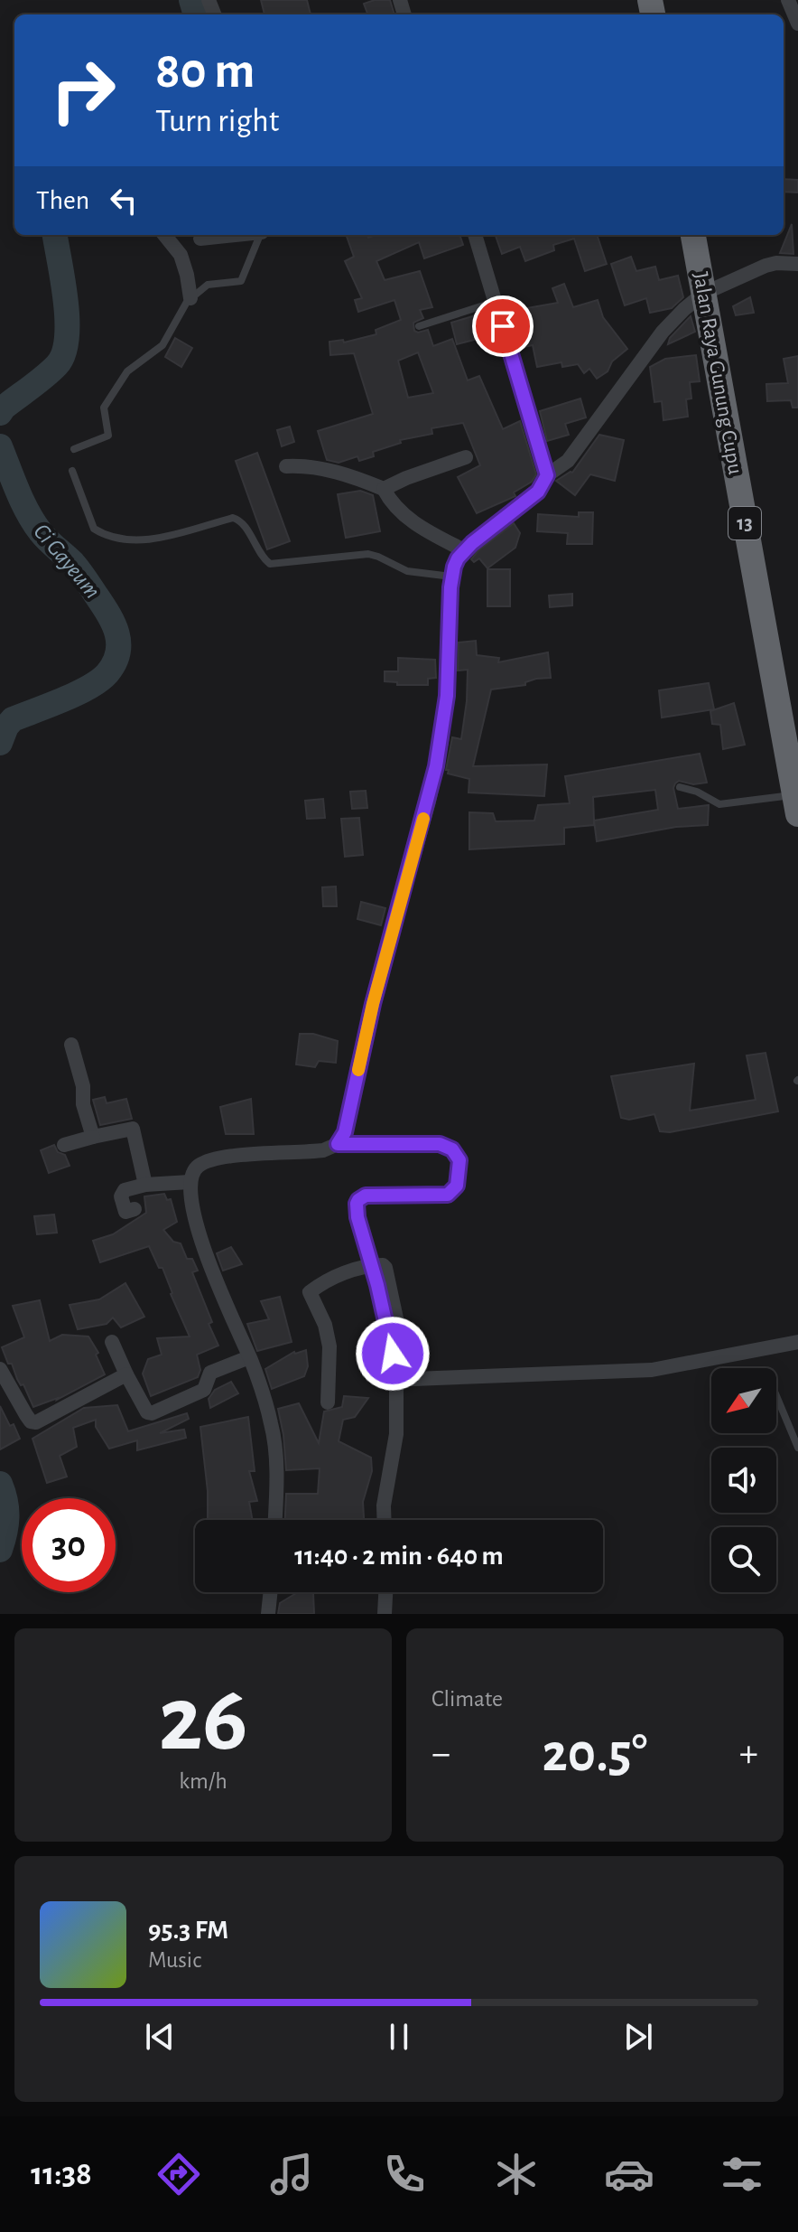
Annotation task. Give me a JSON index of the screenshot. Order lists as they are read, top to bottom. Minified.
{"streets":{"highway":["Jalan Raya Gunung Cupu","13"]},"water":["Ci Gayeum"],"north":"bottom left","page":{"turn":["80 m","Turn right"],"then":"Then","limit":"30","trip":"11:40 · 2 min · 640 m","tile":[["26","km/h"],"Climate"],"heat":["−","20.5°","+"],"song":["95.3 FM","Music"],"tabs":"11:38"}}
